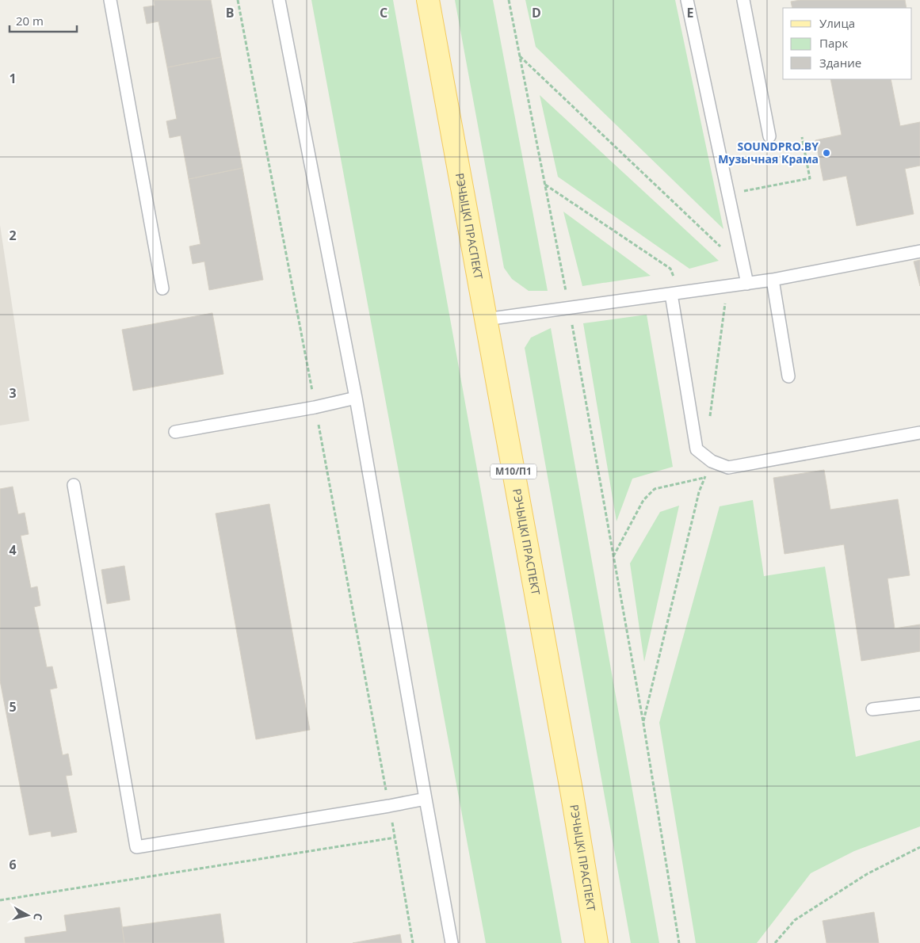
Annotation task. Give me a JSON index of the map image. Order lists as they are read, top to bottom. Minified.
{"streets":{"main road":["РЭЧЫЦКІ ПРАСПЕКТ","М10/П1"]},"places":["SOUNDPRO.BY Музычная Крама"],"legend":["Улица","Парк","Здание"],"scale_bar":"20 m","north":"right","grid":{"columns":["B","C","D","E"],"rows":["1","2","3","4","5","6"]}}
